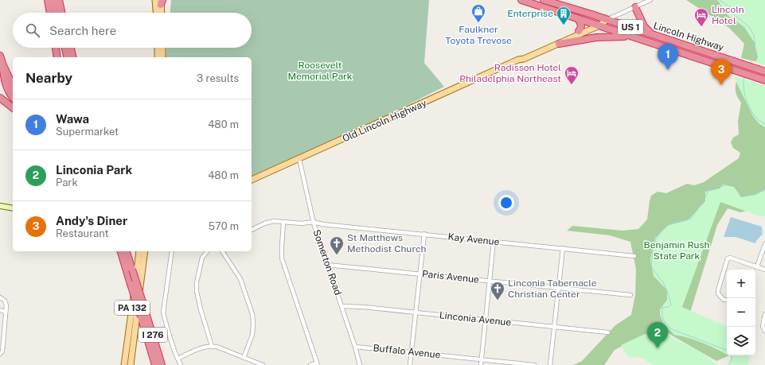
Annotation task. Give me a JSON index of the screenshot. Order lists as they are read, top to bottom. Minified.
{"streets":{"highway":["US 1","Lincoln Highway","I 276"],"main road":["Old Lincoln Highway","PA 132"],"street":["Kay Avenue","Somerton Road","Paris Avenue","Linconia Avenue","Buffalo Avenue"]},"crossings":[["Lincoln Highway","Old Lincoln Highway"],["Old Lincoln Highway","Somerton Road"],["Kay Avenue","Somerton Road"],["Somerton Road","Paris Avenue"],["Somerton Road","Linconia Avenue"],["Somerton Road","Buffalo Avenue"]],"parks":["Roosevelt Memorial Park","Benjamin Rush State Park"],"places":{"shop":["Faulkner Toyota Trevose"],"building":["Enterprise"],"hotel":["Lincoln Hotel","Radisson Hotel Philadelphia Northeast"],"church":["St Matthews Methodist Church","Linconia Tabernacle Christian Center"]},"page":{"search":"Search here","pins":["1","3","2"],"heading":["Nearby","3 results"],"list":[{"mark":"1","name":"Wawa","note":"Supermarket","value":"480 m"},{"mark":"2","name":"Linconia Park","note":"Park","value":"480 m"},{"mark":"3","name":"Andy's Diner","note":"Restaurant","value":"570 m"}],"map_buttons":["+","−"]}}
